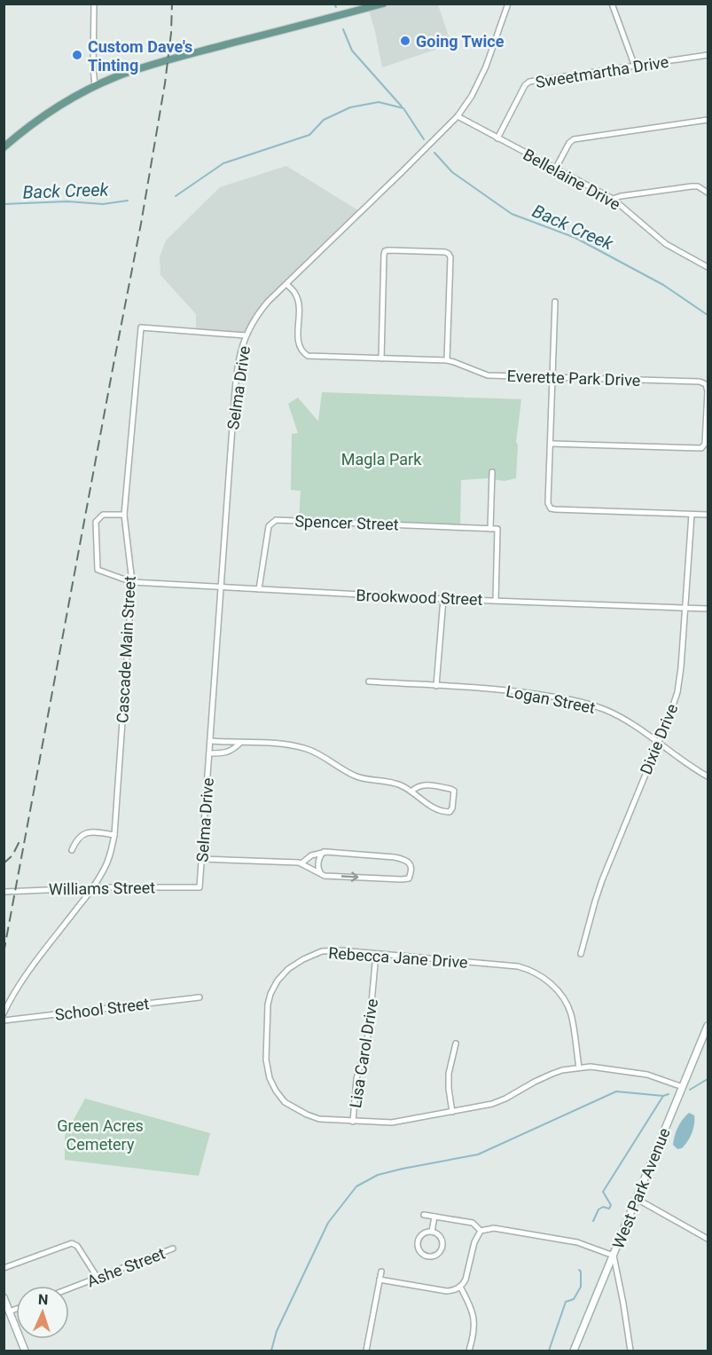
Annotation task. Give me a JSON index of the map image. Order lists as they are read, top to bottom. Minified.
{"streets":{"main road":["West Park Avenue"],"street":["Sweetmartha Drive","Bellelaine Drive","Everette Park Drive","Selma Drive","Spencer Street","Brookwood Street","Cascade Main Street","Logan Street","Dixie Drive","Williams Street","Rebecca Jane Drive","School Street","Lisa Carol Drive","Ashe Street"]},"crossings":[["Sweetmartha Drive","Bellelaine Drive"],["Bellelaine Drive","Selma Drive"],["Everette Park Drive","Selma Drive"],["Selma Drive","Brookwood Street"],["Selma Drive","Cascade Main Street"],["Selma Drive","Williams Street"],["Spencer Street","Brookwood Street"],["Brookwood Street","Cascade Main Street"],["Brookwood Street","Dixie Drive"],["Cascade Main Street","Williams Street"],["Logan Street","Dixie Drive"],["Rebecca Jane Drive","Lisa Carol Drive"],["Rebecca Jane Drive","West Park Avenue"]],"water":["Back Creek"],"parks":["Magla Park","Green Acres Cemetery"],"places":["Going Twice","Custom Dave's Tinting"],"north":"top"}
